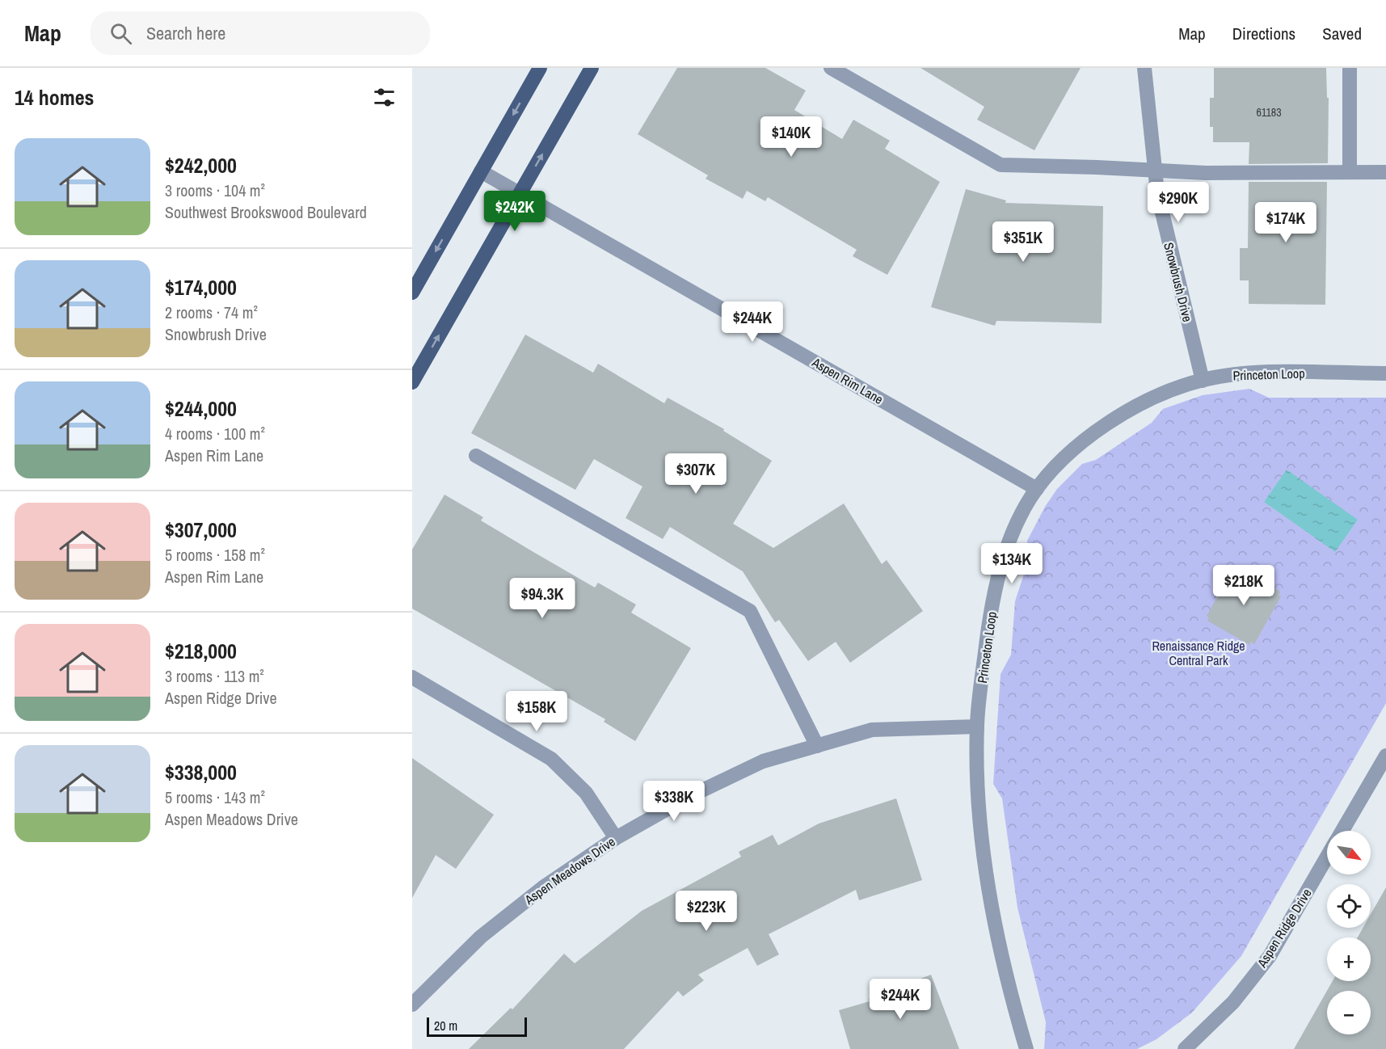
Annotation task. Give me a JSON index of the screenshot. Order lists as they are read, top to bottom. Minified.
{"streets":{"street":["Snowbrush Drive","Princeton Loop","Aspen Rim Lane","Aspen Meadows Drive","Aspen Ridge Drive"]},"crossings":[["Snowbrush Drive","Princeton Loop"],["Princeton Loop","Aspen Rim Lane"],["Princeton Loop","Aspen Meadows Drive"]],"parks":["Renaissance Ridge Central Park"],"house_numbers":["61183"],"scale_bar":"20 m","north":"bottom right","page":{"header":"Map","search":"Search here","nav":["Map","Directions","Saved"],"heading":"14 homes","price":["$140K","$290K","$242K","$174K","$351K","$244K","$307K","$134K","$218K","$94.3K","$158K","$338K","$223K","$244K"],"list":[{"name":"$242,000","note":"3 rooms · 104 m² · Southwest Brookswood Boulevard"},{"name":"$174,000","note":"2 rooms · 74 m² · Snowbrush Drive"},{"name":"$244,000","note":"4 rooms · 100 m² · Aspen Rim Lane"},{"name":"$307,000","note":"5 rooms · 158 m² · Aspen Rim Lane"},{"name":"$218,000","note":"3 rooms · 113 m² · Aspen Ridge Drive"},{"name":"$338,000","note":"5 rooms · 143 m² · Aspen Meadows Drive"}],"map_buttons":["+","−"],"scale":"20 m"}}
